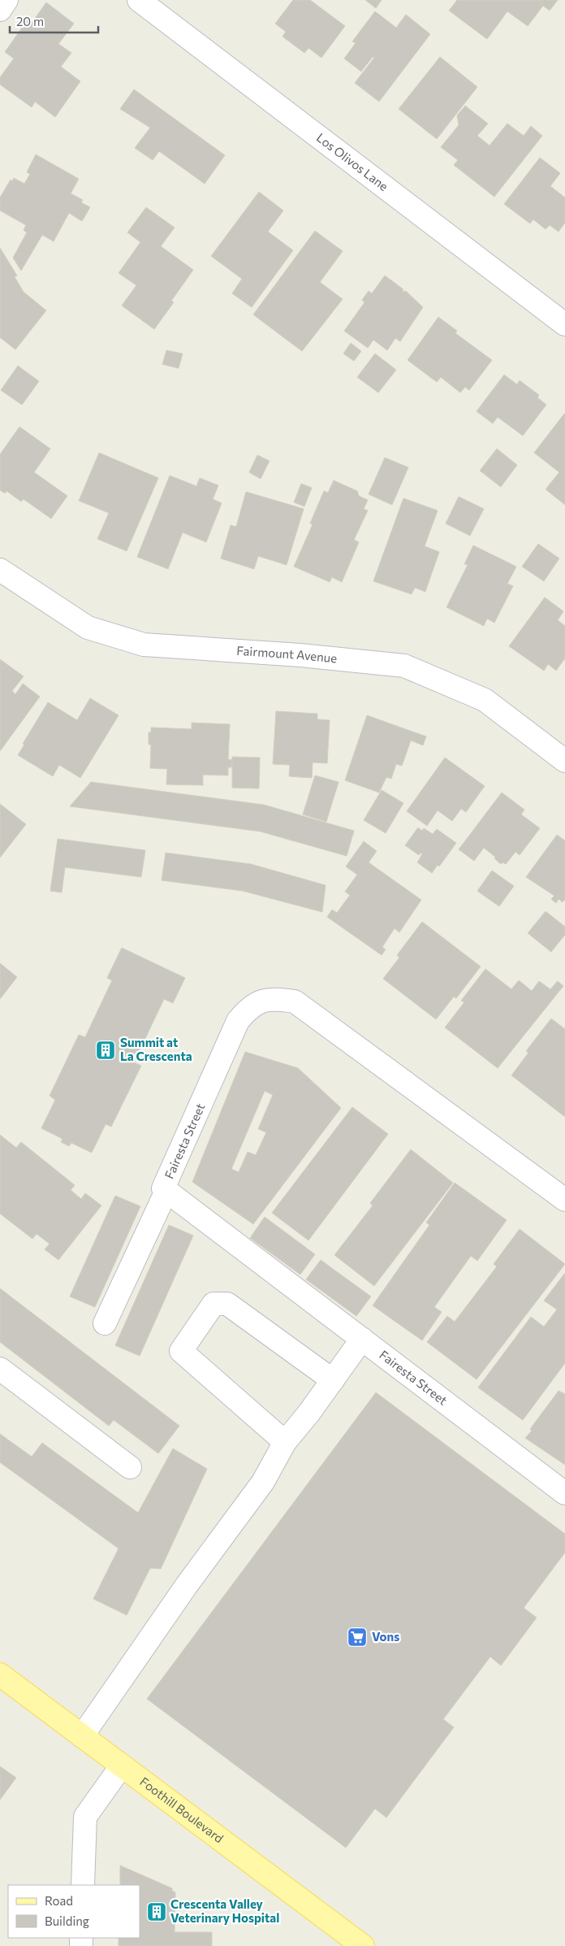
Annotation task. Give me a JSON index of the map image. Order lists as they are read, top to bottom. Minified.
{"streets":{"main road":["Foothill Boulevard"],"street":["Los Olivos Lane","Fairmount Avenue","Fairesta Street"]},"places":{"building":["Summit at La Crescenta","Crescenta Valley Veterinary Hospital"],"supermarket":["Vons"]},"legend":["Road","Building"],"scale_bar":"20 m"}
